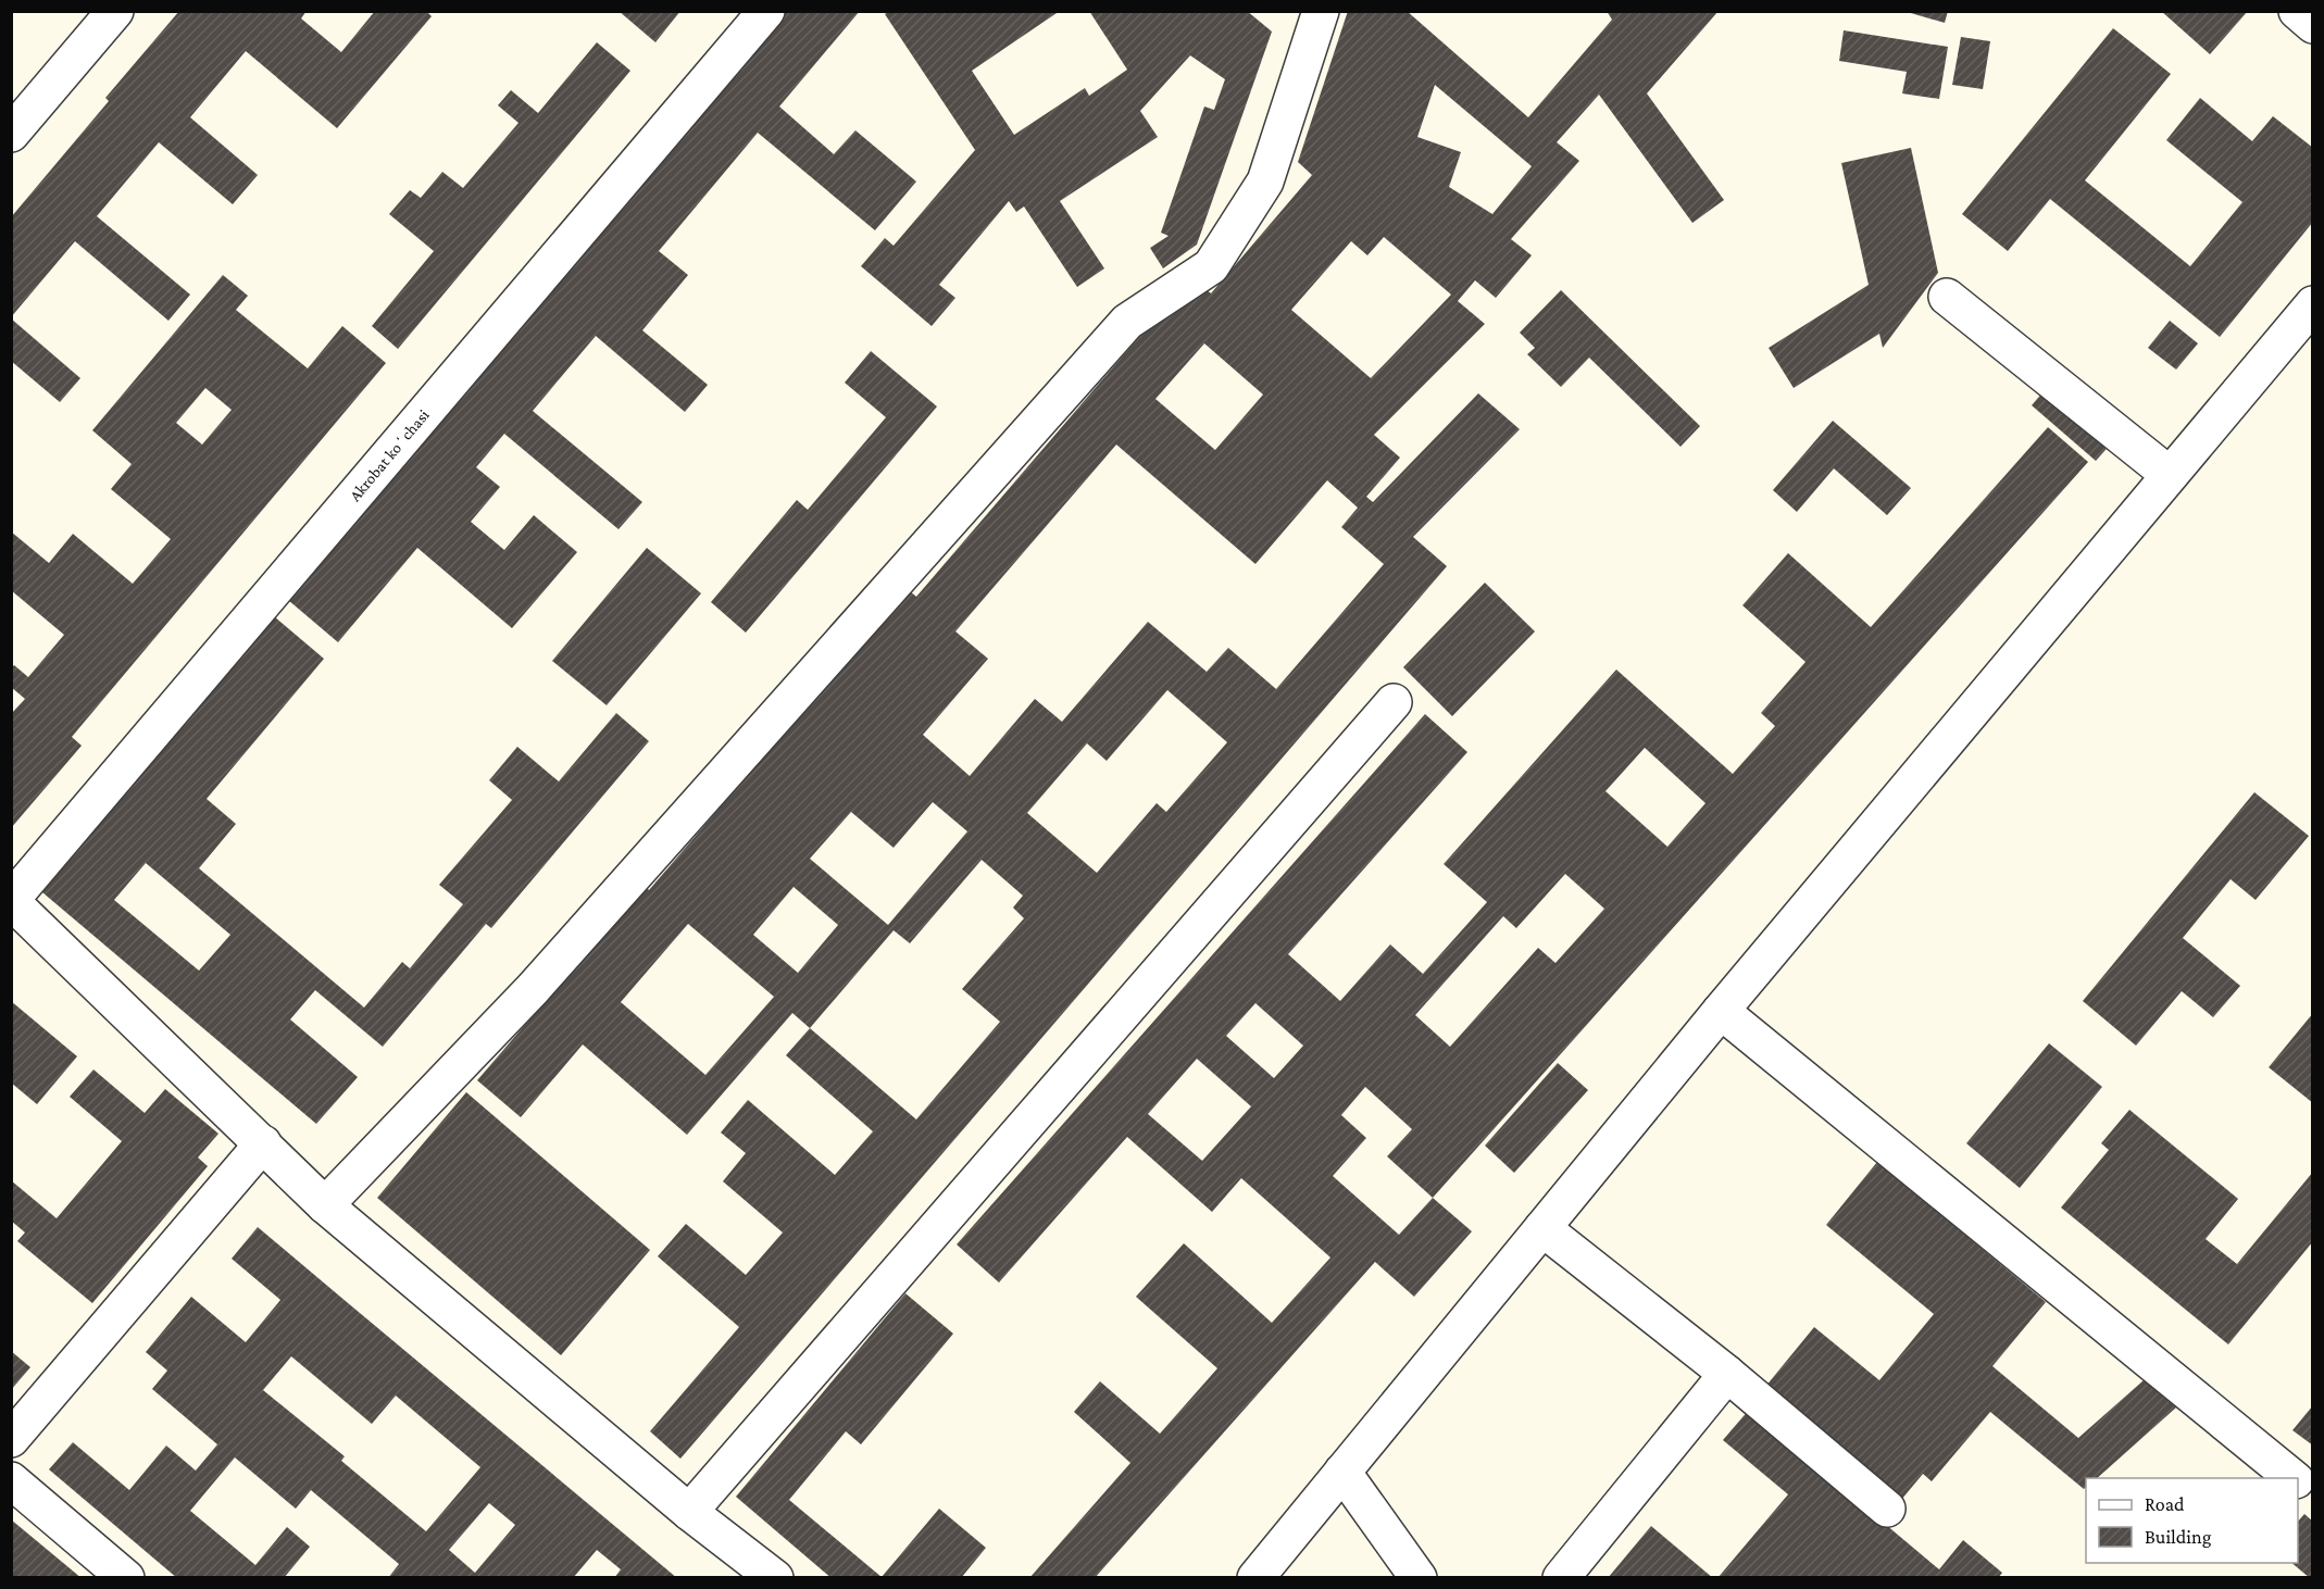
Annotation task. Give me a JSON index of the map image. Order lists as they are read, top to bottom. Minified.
{"streets":{"street":["Akrobat koʻchasi"]},"legend":["Road","Building"]}
